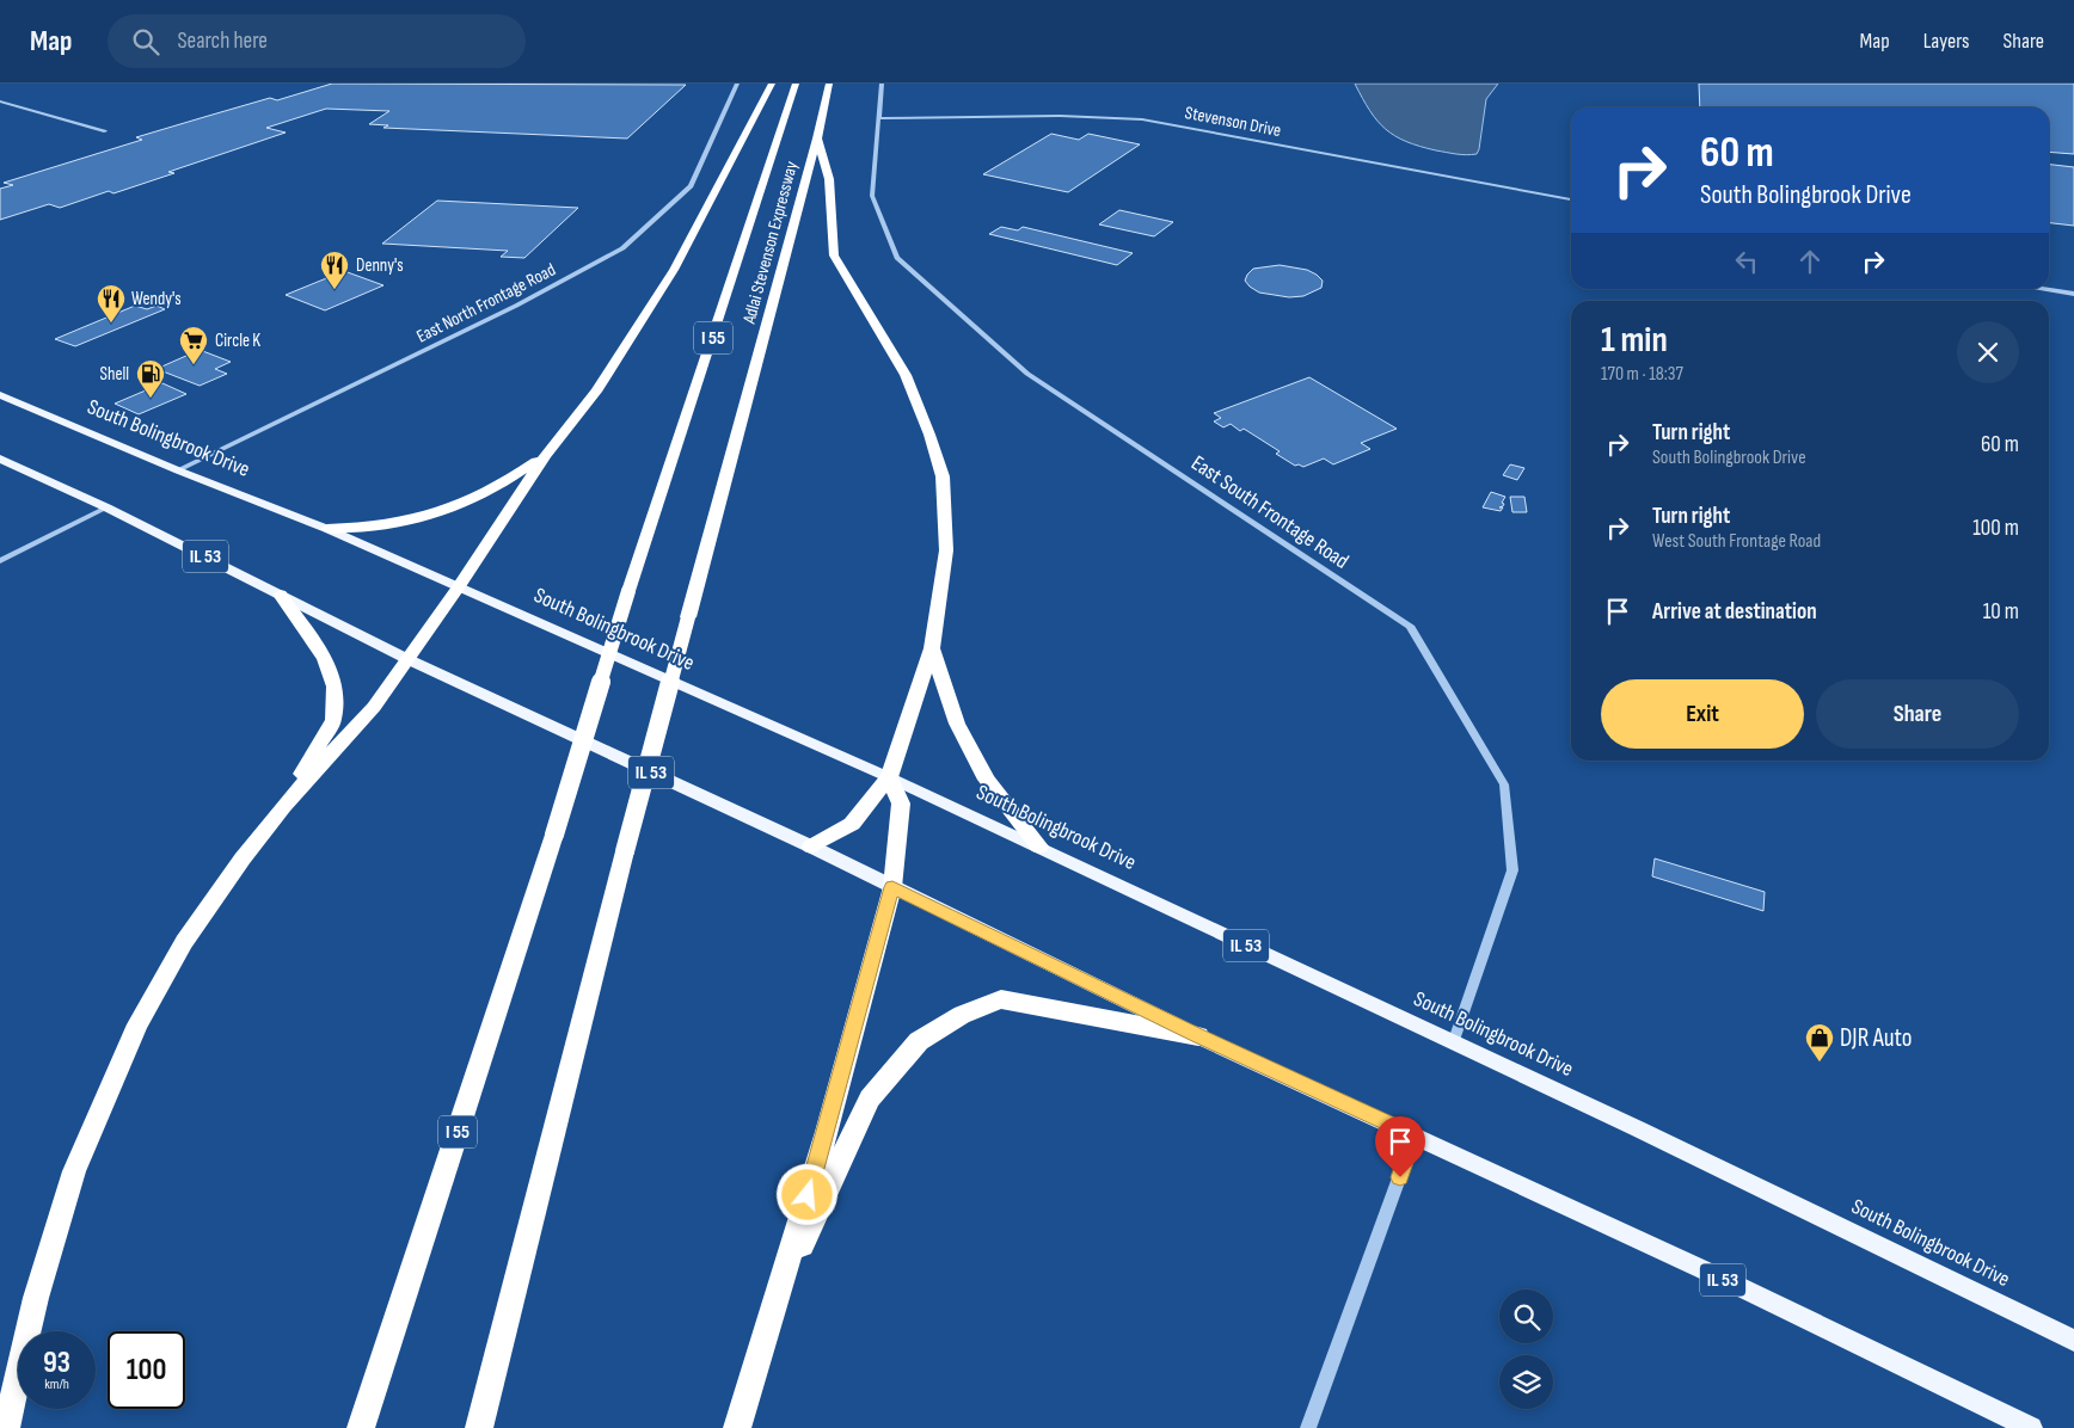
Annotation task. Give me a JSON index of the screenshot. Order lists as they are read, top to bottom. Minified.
{"streets":{"highway":["Adlai Stevenson Expressway","I 55"],"main road":["South Bolingbrook Drive","IL 53"],"street":["Stevenson Drive","East North Frontage Road","East South Frontage Road"]},"crossings":[["Stevenson Drive","East South Frontage Road"],["East North Frontage Road","South Bolingbrook Drive"],["South Bolingbrook Drive","East South Frontage Road"]],"places":{"restaurant":["Denny's","Wendy's"],"supermarket":["Circle K"],"fuel station":["Shell"],"shop":["DJR Auto"]},"page":{"header":"Map","search":"Search here","nav":["Map","Layers","Share"],"turn":["60 m","South Bolingbrook Drive"],"heading":["1 min","170 m · 18:37"],"list":[{"name":"Turn right","note":"South Bolingbrook Drive","value":"60 m"},{"name":"Turn right","note":"West South Frontage Road","value":"100 m"},{"name":"Arrive at destination","value":"10 m"}],"buttons":["Exit","Share"],"speed":"93 km/h","limit":"100"}}
